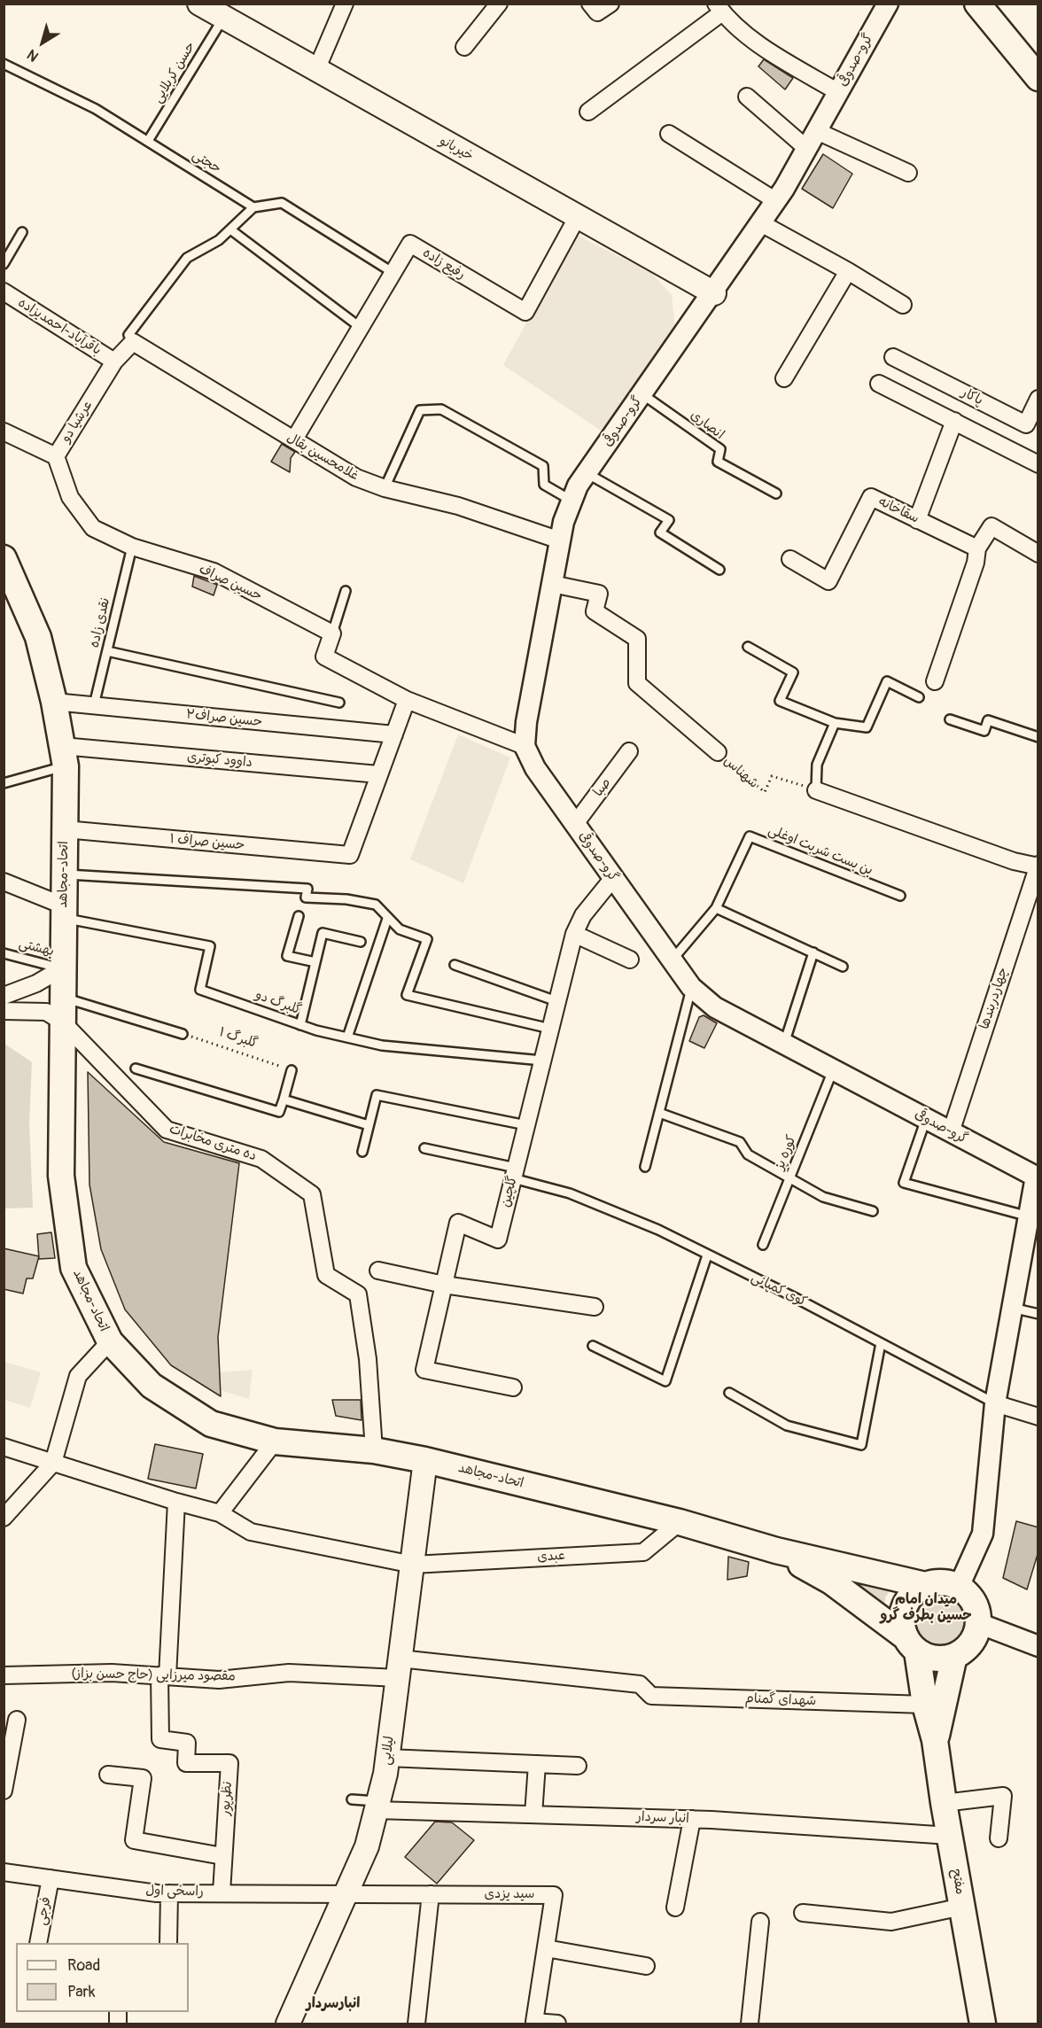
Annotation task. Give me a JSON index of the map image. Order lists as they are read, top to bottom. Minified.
{"streets":{"main road":["خیربانو","اتحاد-مجاهد","لیلابی","مفتح"],"street":["گرو-صدوقی","رفیع زاده","باقرآباد-احمدیزاده","پاکار","عرشیا دو","غلامحسین بقال","سقاخانه","حسین صراف","حسین صراف۲","داوود کبوتری","شهناس","صبا","حسین صراف ۱","چهاردربندها","ده متری مخابرات","گلچین","کوی کمپانی","عبدی","مقصود میرزایی (حاج حسن بزاز)","شهدای گمنام","نظرپور","انبار سردار","راسخی اول","سید یزدی","فرجی"],"lane":["حسن کربلایی","حجتی","انصاری","نقدی زاده","بن بست شربت اوغلی","بهشتی","گلبرگ دو","کوره پز"],"path":["گلبرگ ۱"]},"crossings":[["گرو-صدوقی","خیربانو"],["گرو-صدوقی","انصاری"],["گرو-صدوقی","غلامحسین بقال"],["گرو-صدوقی","شهناس"],["گرو-صدوقی","صبا"],["گرو-صدوقی","بن بست شربت اوغلی"],["گرو-صدوقی","چهاردربندها"],["گرو-صدوقی","کوره پز"],["گرو-صدوقی","گلچین"],["گرو-صدوقی","کوی کمپانی"],["حسن کربلایی","خیربانو"],["حسن کربلایی","حجتی"],["خیربانو","رفیع زاده"],["رفیع زاده","غلامحسین بقال"],["باقرآباد-احمدیزاده","عرشیا دو"],["عرشیا دو","غلامحسین بقال"],["عرشیا دو","حسین صراف"],["حسین صراف","نقدی زاده"],["نقدی زاده","حسین صراف۲"],["حسین صراف۲","اتحاد-مجاهد"],["داوود کبوتری","حسین صراف ۱"],["داوود کبوتری","اتحاد-مجاهد"],["حسین صراف ۱","اتحاد-مجاهد"],["اتحاد-مجاهد","بهشتی"],["اتحاد-مجاهد","گلبرگ دو"],["اتحاد-مجاهد","ده متری مخابرات"],["اتحاد-مجاهد","عبدی"],["اتحاد-مجاهد","لیلابی"],["گلبرگ دو","گلچین"],["گلچین","کوی کمپانی"],["عبدی","لیلابی"],["مقصود میرزایی (حاج حسن بزاز)","شهدای گمنام"],["مقصود میرزایی (حاج حسن بزاز)","لیلابی"],["مقصود میرزایی (حاج حسن بزاز)","نظرپور"],["لیلابی","انبار سردار"],["لیلابی","راسخی اول"],["لیلابی","سید یزدی"],["نظرپور","راسخی اول"],["انبار سردار","مفتح"],["راسخی اول","سید یزدی"],["راسخی اول","فرجی"]],"districts":["میدان امام حسین بطرف گرو","انبارسردار"],"legend":["Road","Park"],"north":"bottom left"}
